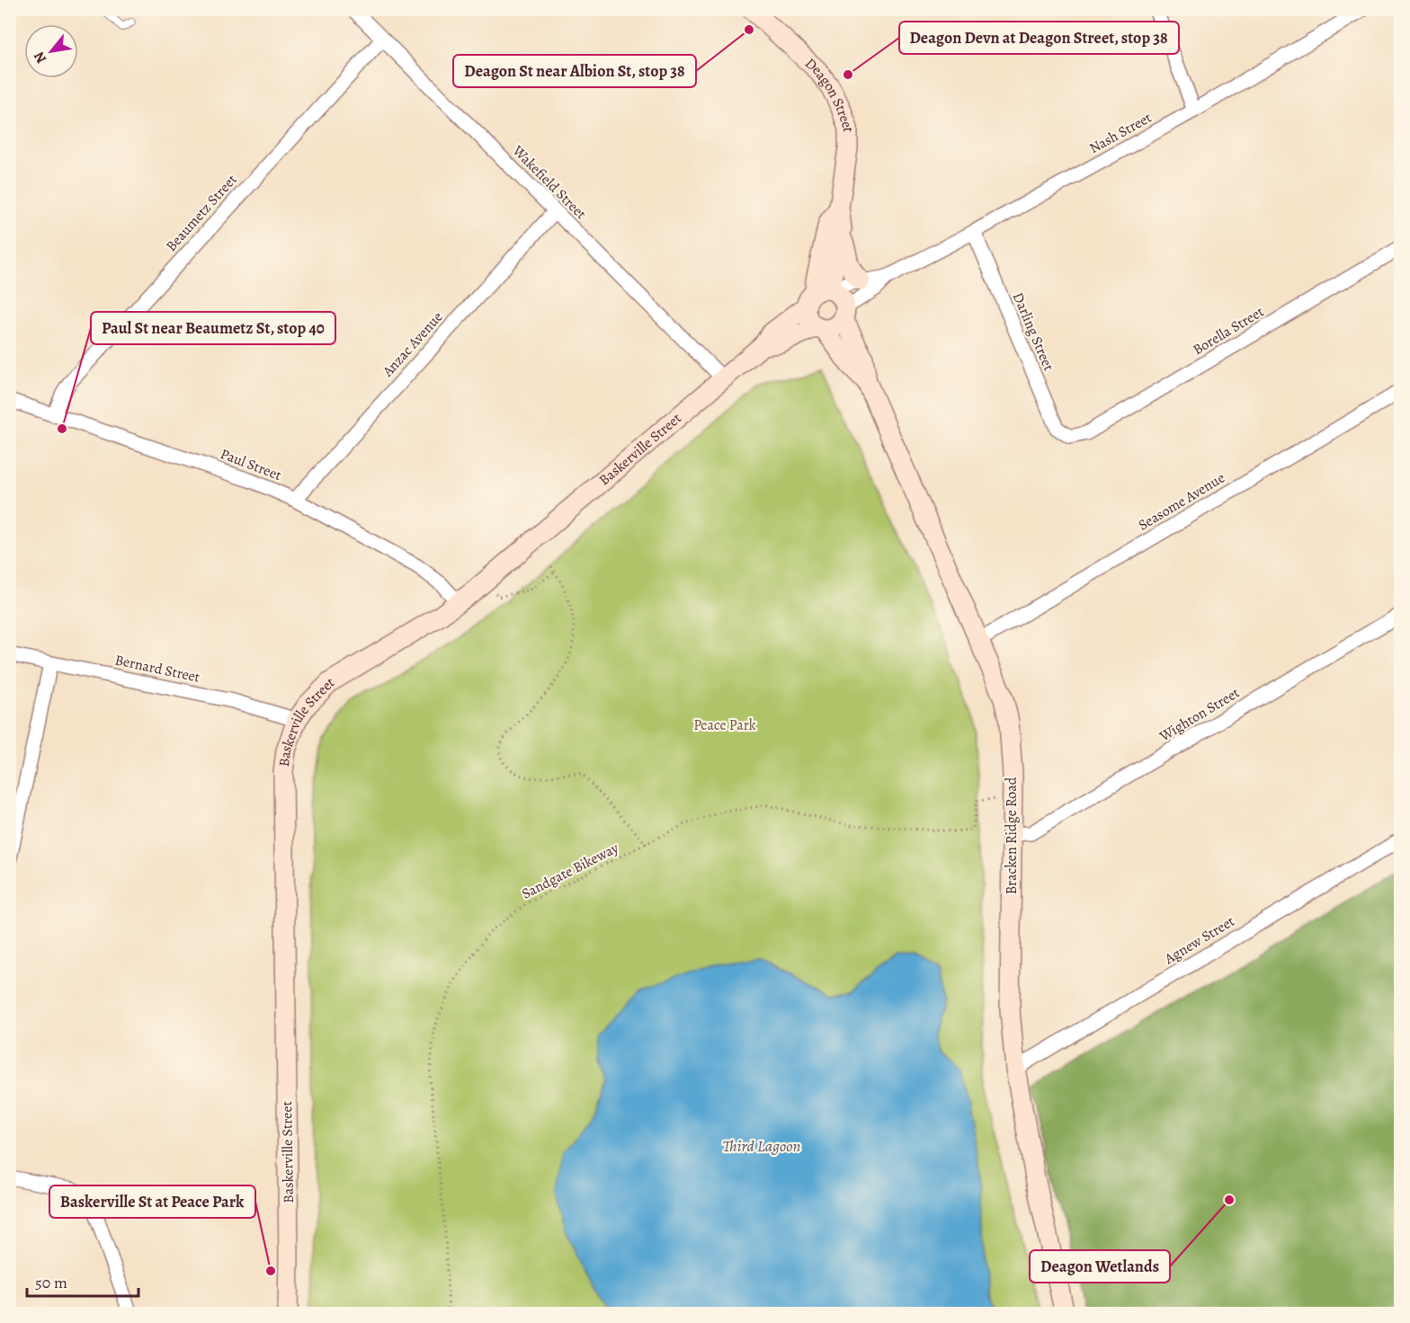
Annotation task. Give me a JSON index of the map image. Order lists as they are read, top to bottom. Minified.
{"streets":{"main road":["Deagon Street","Baskerville Street","Bracken Ridge Road"],"street":["Nash Street","Wakefield Street","Beaumetz Street","Borella Street","Darling Street","Anzac Avenue","Paul Street","Seasome Avenue","Bernard Street","Wighton Street","Agnew Street"],"path":["Sandgate Bikeway"]},"crossings":[["Deagon Street","Nash Street"],["Deagon Street","Baskerville Street"],["Deagon Street","Bracken Ridge Road"],["Nash Street","Darling Street"],["Nash Street","Baskerville Street"],["Nash Street","Bracken Ridge Road"],["Wakefield Street","Beaumetz Street"],["Wakefield Street","Anzac Avenue"],["Wakefield Street","Baskerville Street"],["Beaumetz Street","Paul Street"],["Borella Street","Darling Street"],["Anzac Avenue","Paul Street"],["Baskerville Street","Paul Street"],["Baskerville Street","Bernard Street"],["Baskerville Street","Bracken Ridge Road"],["Seasome Avenue","Bracken Ridge Road"],["Wighton Street","Bracken Ridge Road"],["Bracken Ridge Road","Agnew Street"]],"water":["Third Lagoon"],"parks":["Peace Park"],"places":["Deagon St near Albion St, stop 38","Deagon Devn at Deagon Street, stop 38","Paul St near Beaumetz St, stop 40","Deagon Wetlands","Baskerville St at Peace Park"],"scale_bar":"50 m","north":"bottom left"}
